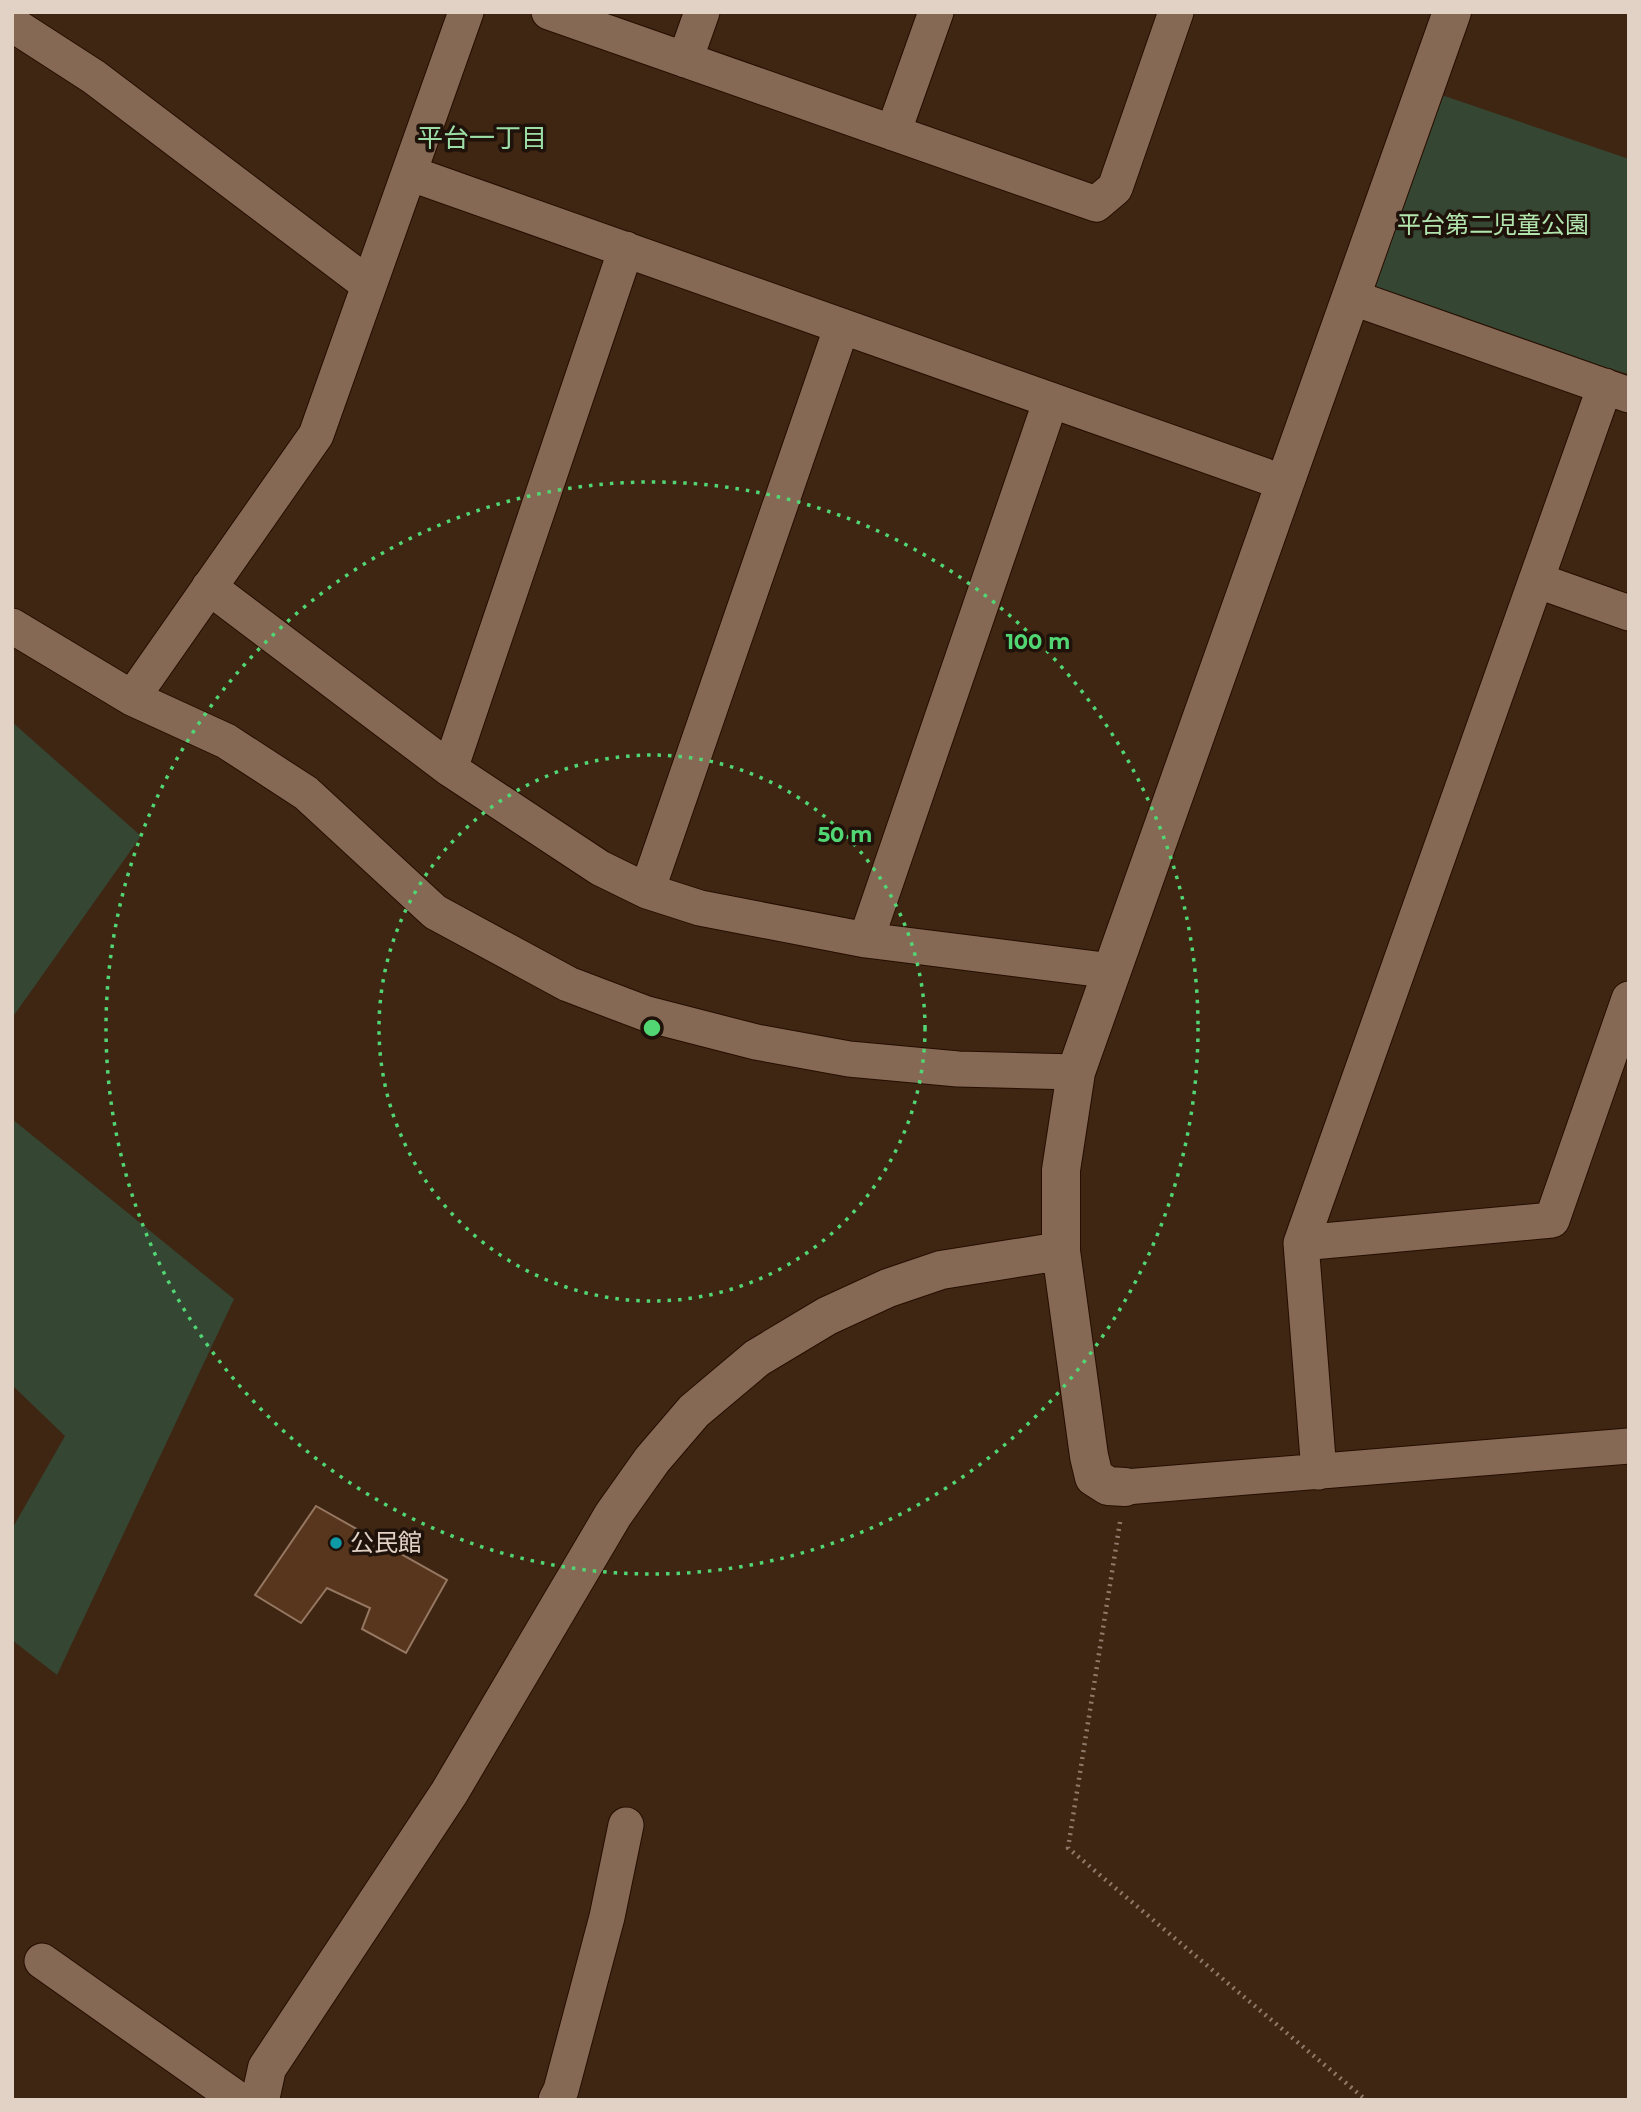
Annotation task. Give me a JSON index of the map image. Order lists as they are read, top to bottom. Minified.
{"districts":["平台一丁目"],"parks":["平台第二児童公園"],"places":["公民館"],"rings":["100 m","50 m"]}
